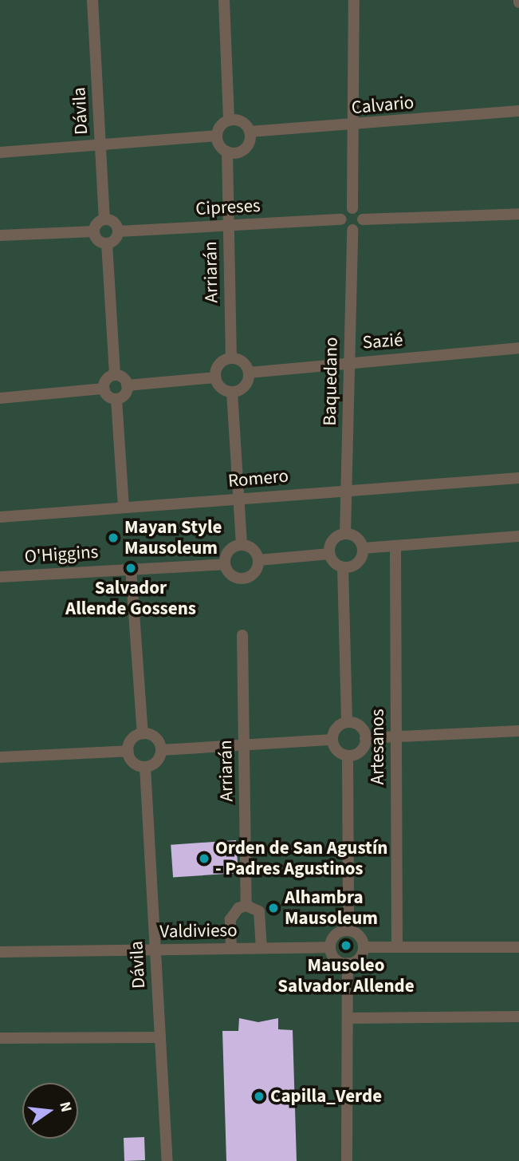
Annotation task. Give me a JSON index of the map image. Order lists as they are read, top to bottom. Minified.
{"streets":{"lane":["Calvario","Dávila","Cipreses","Arriarán","Sazié","Baquedano","Romero","O'Higgins","Artesanos","Valdivieso"]},"crossings":[["Calvario","Arriarán"],["Dávila","Cipreses"],["Dávila","Valdivieso"],["Cipreses","Arriarán"],["Arriarán","Sazié"],["Sazié","Baquedano"],["Baquedano","Romero"]],"places":["Mayan Style Mausoleum","Salvador Allende Gossens","Orden de San Agustín - Padres Agustinos","Alhambra Mausoleum","Mausoleo Salvador Allende","Capilla_Verde"],"north":"right"}
